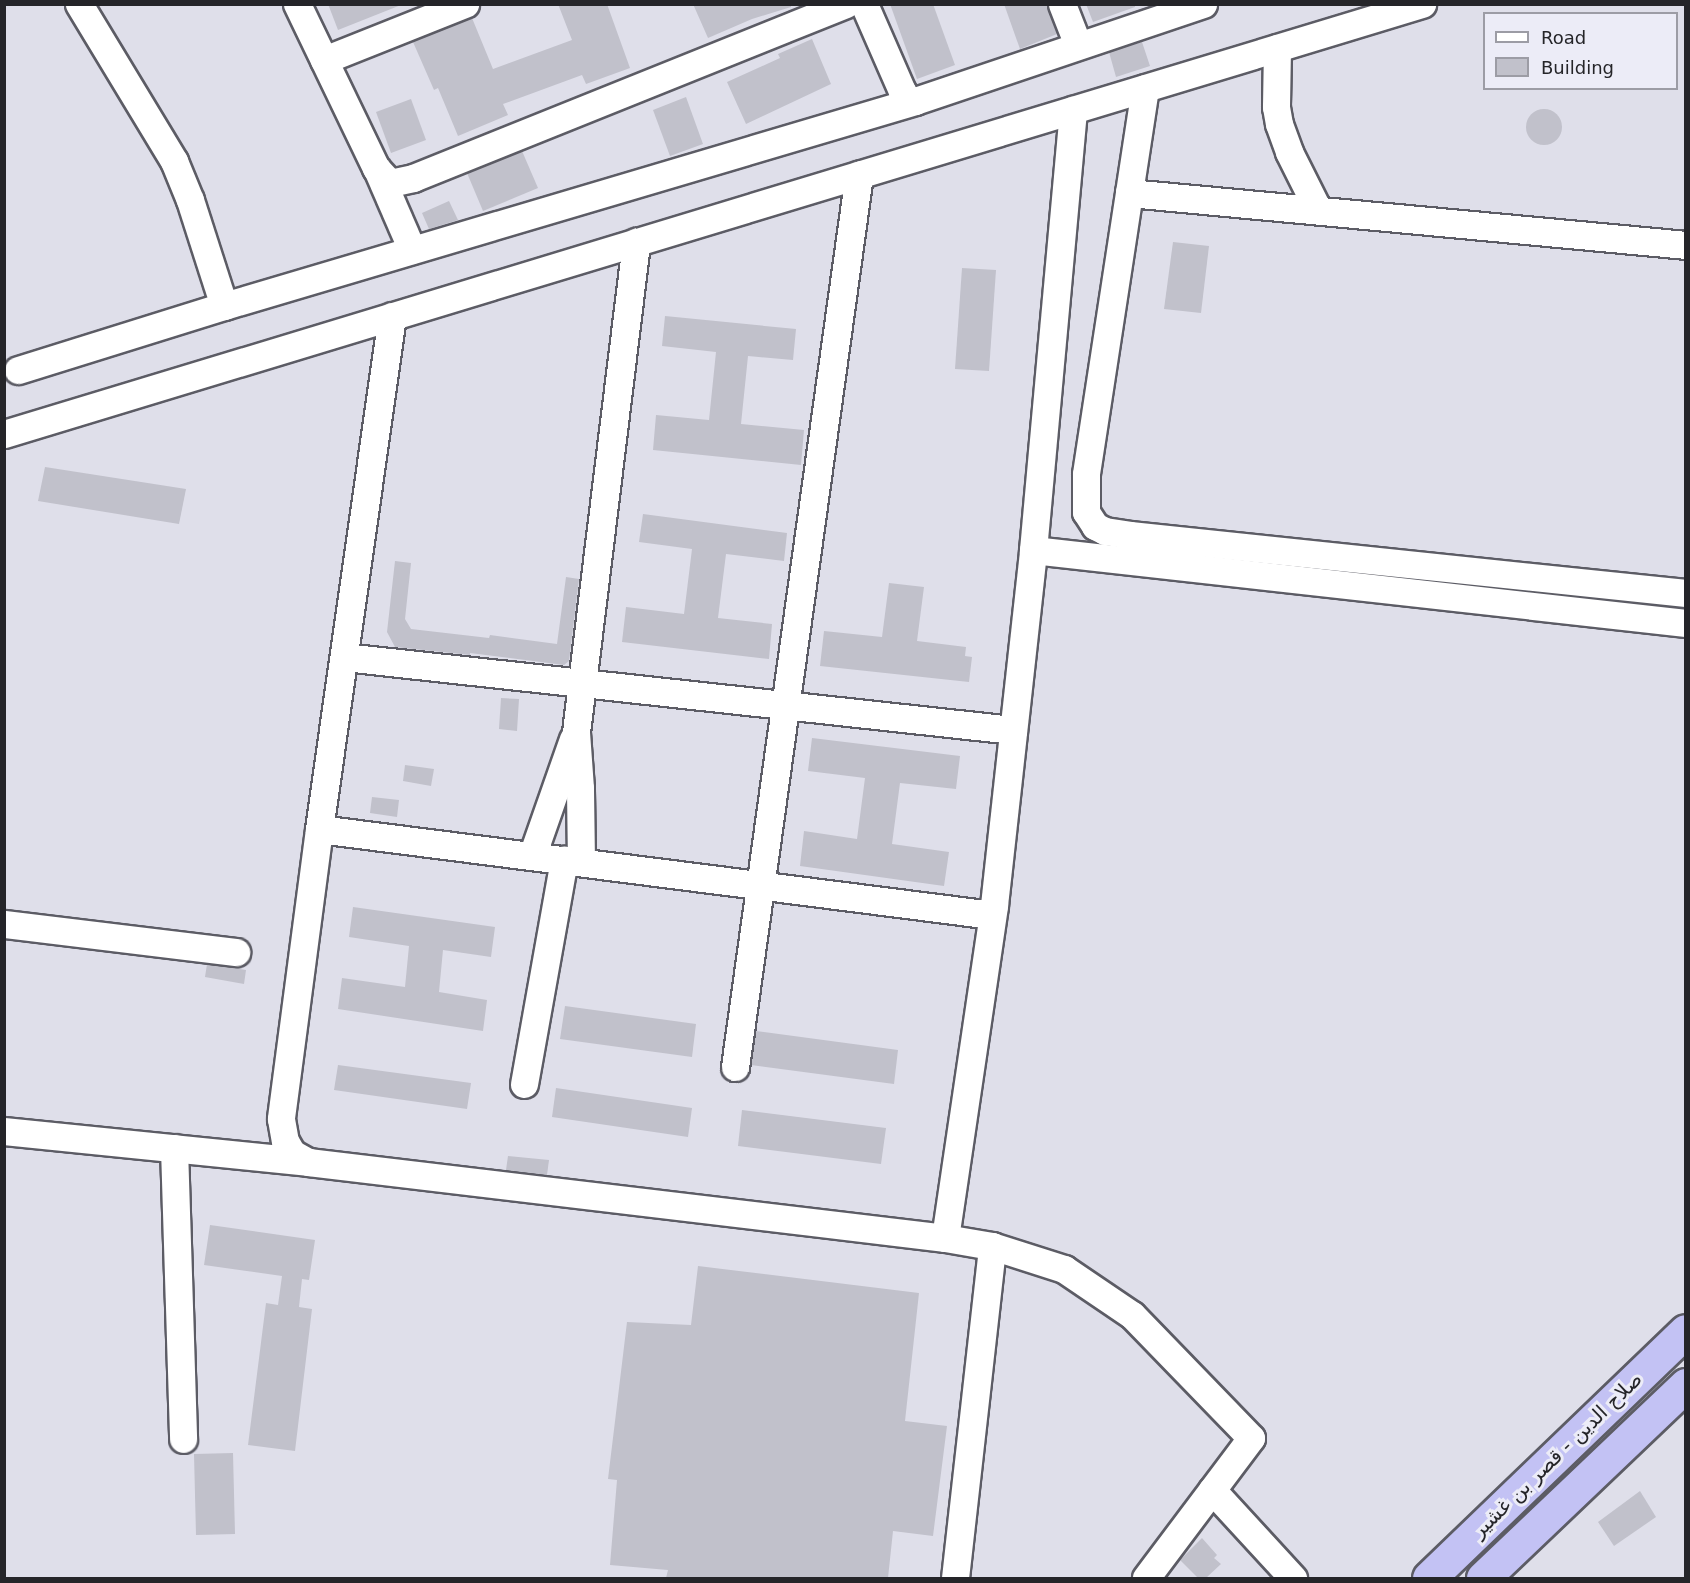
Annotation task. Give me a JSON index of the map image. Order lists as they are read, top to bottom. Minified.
{"streets":{"highway":["صلاح الدين - قصر بن غشير"]},"legend":["Road","Building"]}
